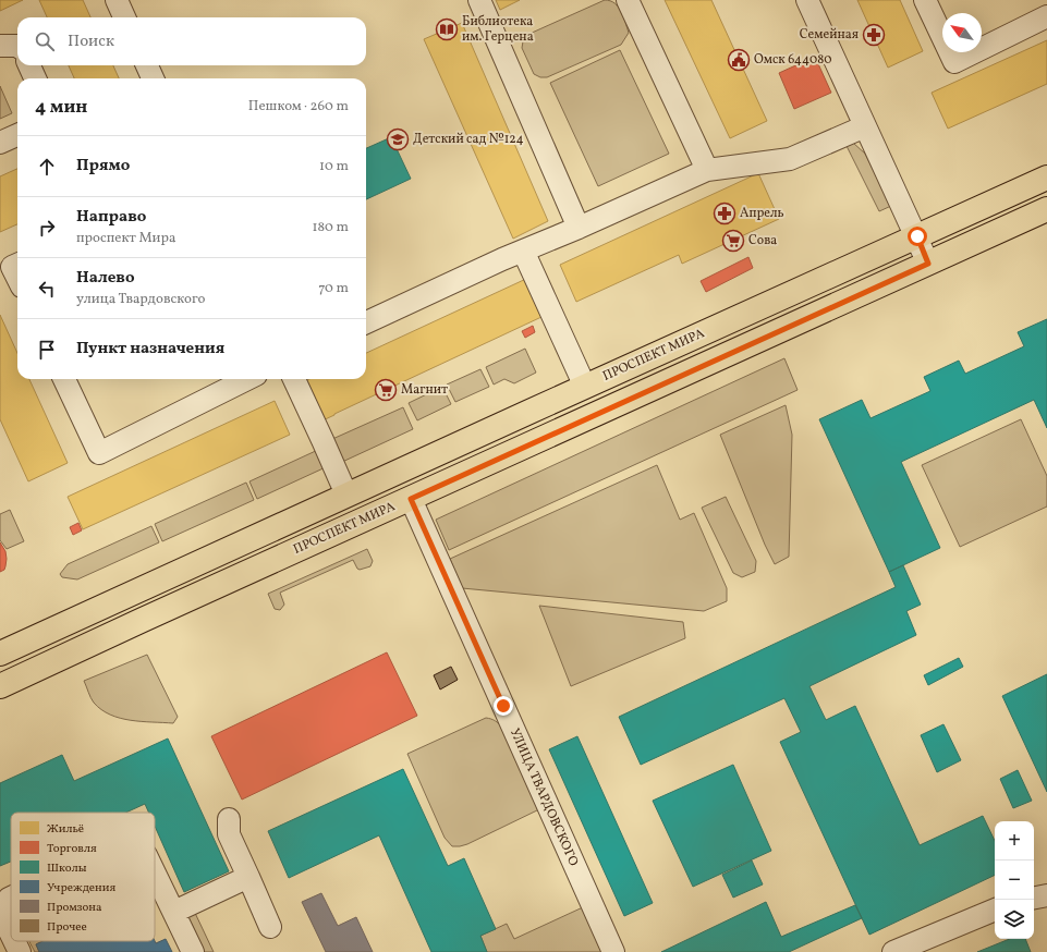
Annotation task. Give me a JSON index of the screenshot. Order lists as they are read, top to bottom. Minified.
{"streets":{"main road":["ПРОСПЕКТ МИРА"],"street":["УЛИЦА ТВАРДОВСКОГО"]},"crossings":[["ПРОСПЕКТ МИРА","УЛИЦА ТВАРДОВСКОГО"]],"places":{"library":["Библиотека им. Герцена"],"pharmacy":["Семейная","Апрель"],"public building":["Омск 644080"],"school or university":["Детский сад №124"],"supermarket":["Сова","Магнит"]},"legend":["Жильё","Торговля","Школы","Учреждения","Промзона","Прочее"],"north":"top left","page":{"search":"Поиск","heading":["4 мин","Пешком · 260 m"],"list":[["Прямо","10 m"],["Направо","проспект Мира","180 m"],["Налево","улица Твардовского","70 m"],"Пункт назначения"],"map_buttons":["+","−"]}}
